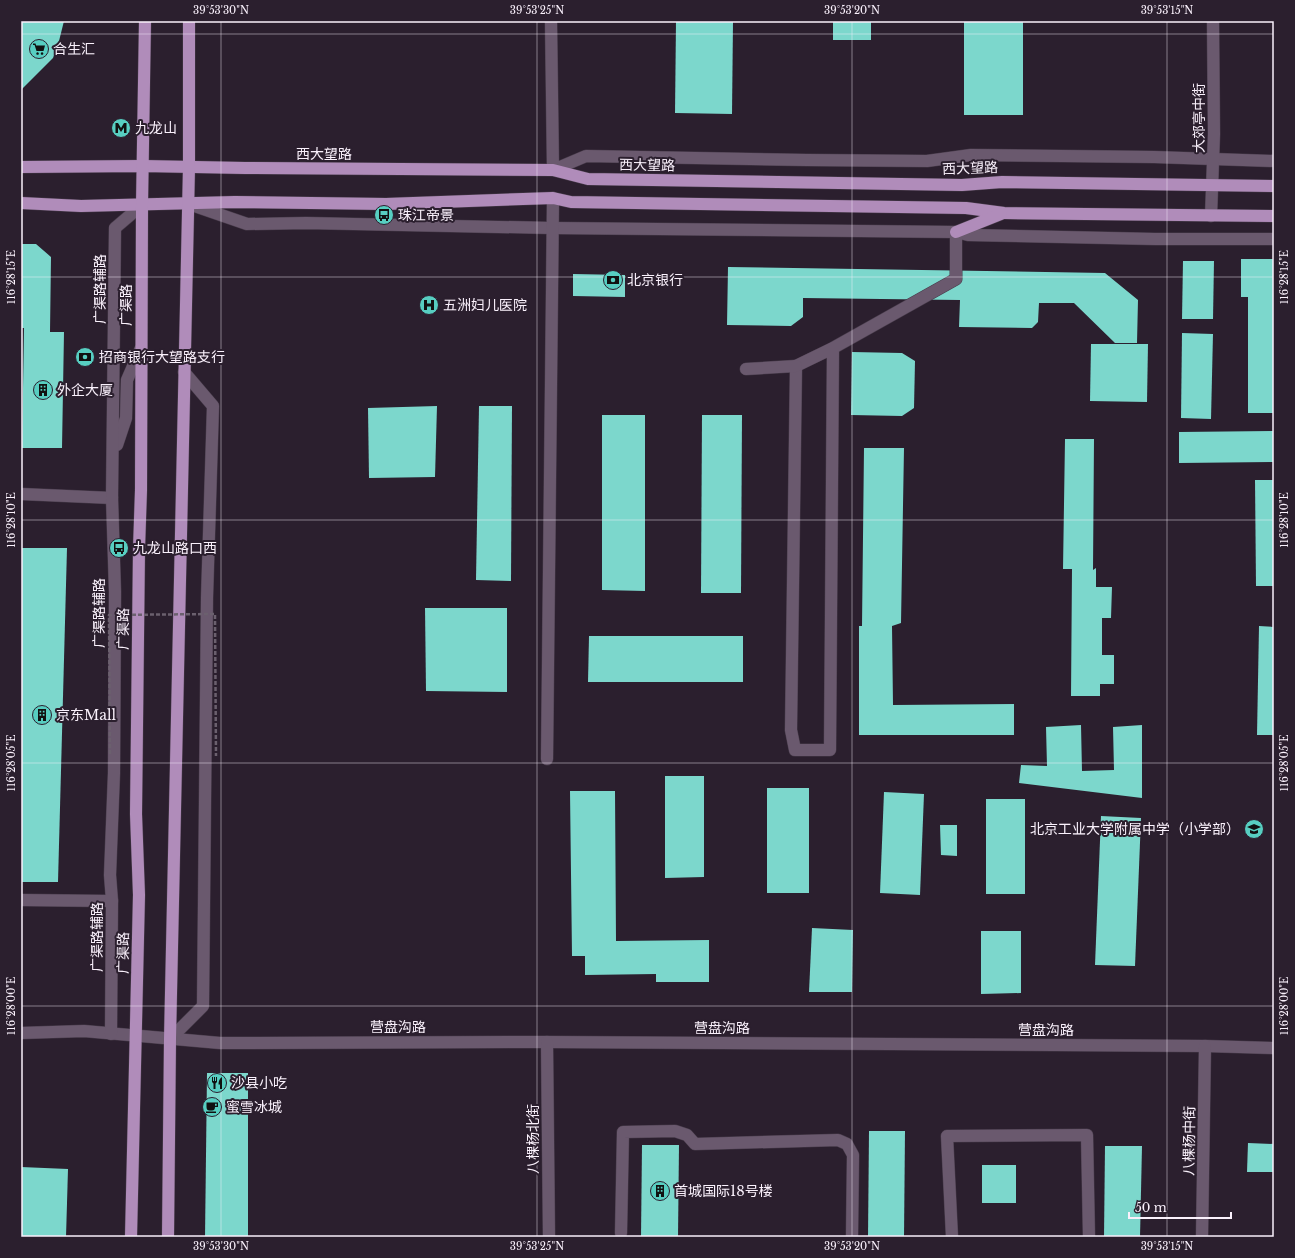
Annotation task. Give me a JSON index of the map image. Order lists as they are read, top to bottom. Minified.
{"streets":{"main road":["西大望路","广渠路"],"street":["大郊亭中街","广渠路辅路","营盘沟路","八棵杨北街","八棵杨中街"]},"crossings":[["大郊亭中街","西大望路"],["西大望路","广渠路"],["广渠路辅路","广渠路"],["广渠路辅路","营盘沟路"],["广渠路","营盘沟路"],["营盘沟路","八棵杨北街"],["营盘沟路","八棵杨中街"]],"places":{"supermarket":["合生汇"],"metro station":["九龙山"],"bus stop":["珠江帝景","九龙山路口西"],"bank":["北京银行","招商银行大望路支行"],"hospital":["五洲妇儿医院"],"building":["外企大厦","京东Mall","首城国际18号楼"],"school or university":["北京工业大学附属中学（小学部）"],"restaurant":["沙县小吃"],"cafe":["蜜雪冰城"]},"scale_bar":"50 m","coordinates":["39°53'30\"N","39°53'25\"N","39°53'20\"N","39°53'15\"N","116°28'15\"E","116°28'10\"E","116°28'05\"E","116°28'00\"E"]}
